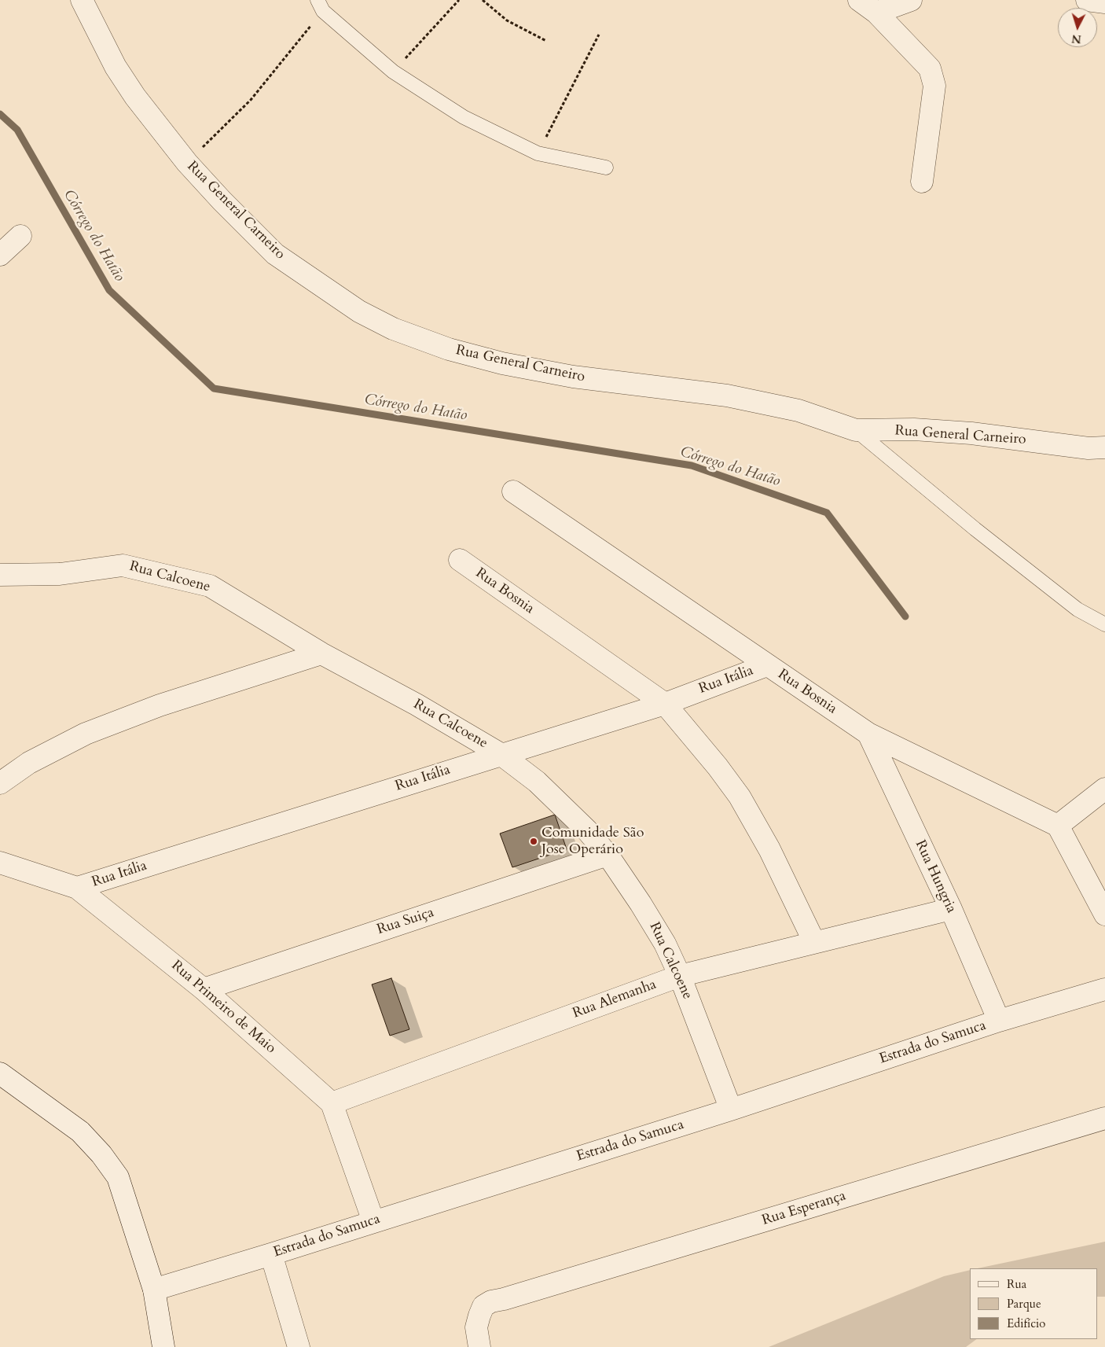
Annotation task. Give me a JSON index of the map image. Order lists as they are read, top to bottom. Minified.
{"streets":{"street":["Rua General Carneiro","Rua Calcoene","Rua Bosnia","Rua Itália","Rua Hungria","Rua Suiça","Rua Alemanha","Rua Primeiro de Maio","Estrada do Samuca","Rua Esperança"]},"crossings":[["Rua Calcoene","Rua Itália"],["Rua Calcoene","Rua Suiça"],["Rua Calcoene","Rua Alemanha"],["Rua Calcoene","Estrada do Samuca"],["Rua Bosnia","Rua Itália"],["Rua Bosnia","Rua Hungria"],["Rua Bosnia","Rua Alemanha"],["Rua Itália","Rua Primeiro de Maio"],["Rua Hungria","Rua Alemanha"],["Rua Hungria","Estrada do Samuca"],["Rua Suiça","Rua Primeiro de Maio"],["Rua Alemanha","Rua Primeiro de Maio"],["Rua Primeiro de Maio","Estrada do Samuca"]],"water":["Córrego do Hatão"],"places":["Comunidade São Jose Operário"],"legend":["Rua","Parque","Edifício"],"north":"bottom"}
